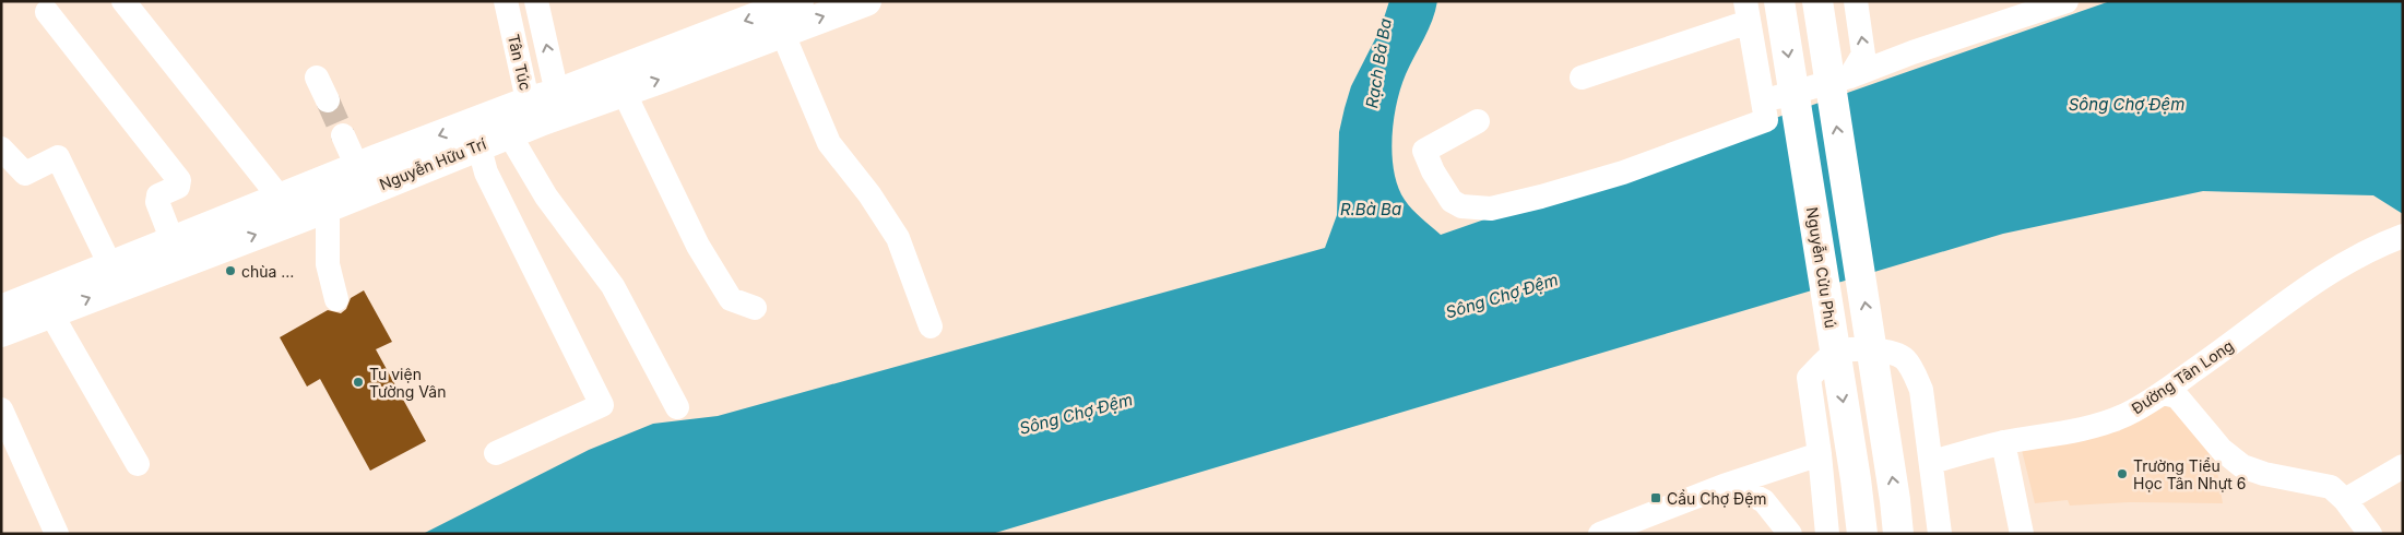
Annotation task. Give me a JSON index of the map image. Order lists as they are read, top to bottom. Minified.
{"streets":{"main road":["Nguyễn Hữu Trí","Nguyễn Cửu Phú"],"street":["Tân Túc","Đường Tân Long"]},"crossings":[["Tân Túc","Nguyễn Hữu Trí"]],"water":["Rạch Bà Ba","Sông Chợ Đệm","R.Bà Ba"],"places":{"other":["chùa …","Tu viện Tường Vân","Trường Tiểu Học Tân Nhựt 6"],"transit":["Cầu Chợ Đệm"]}}
